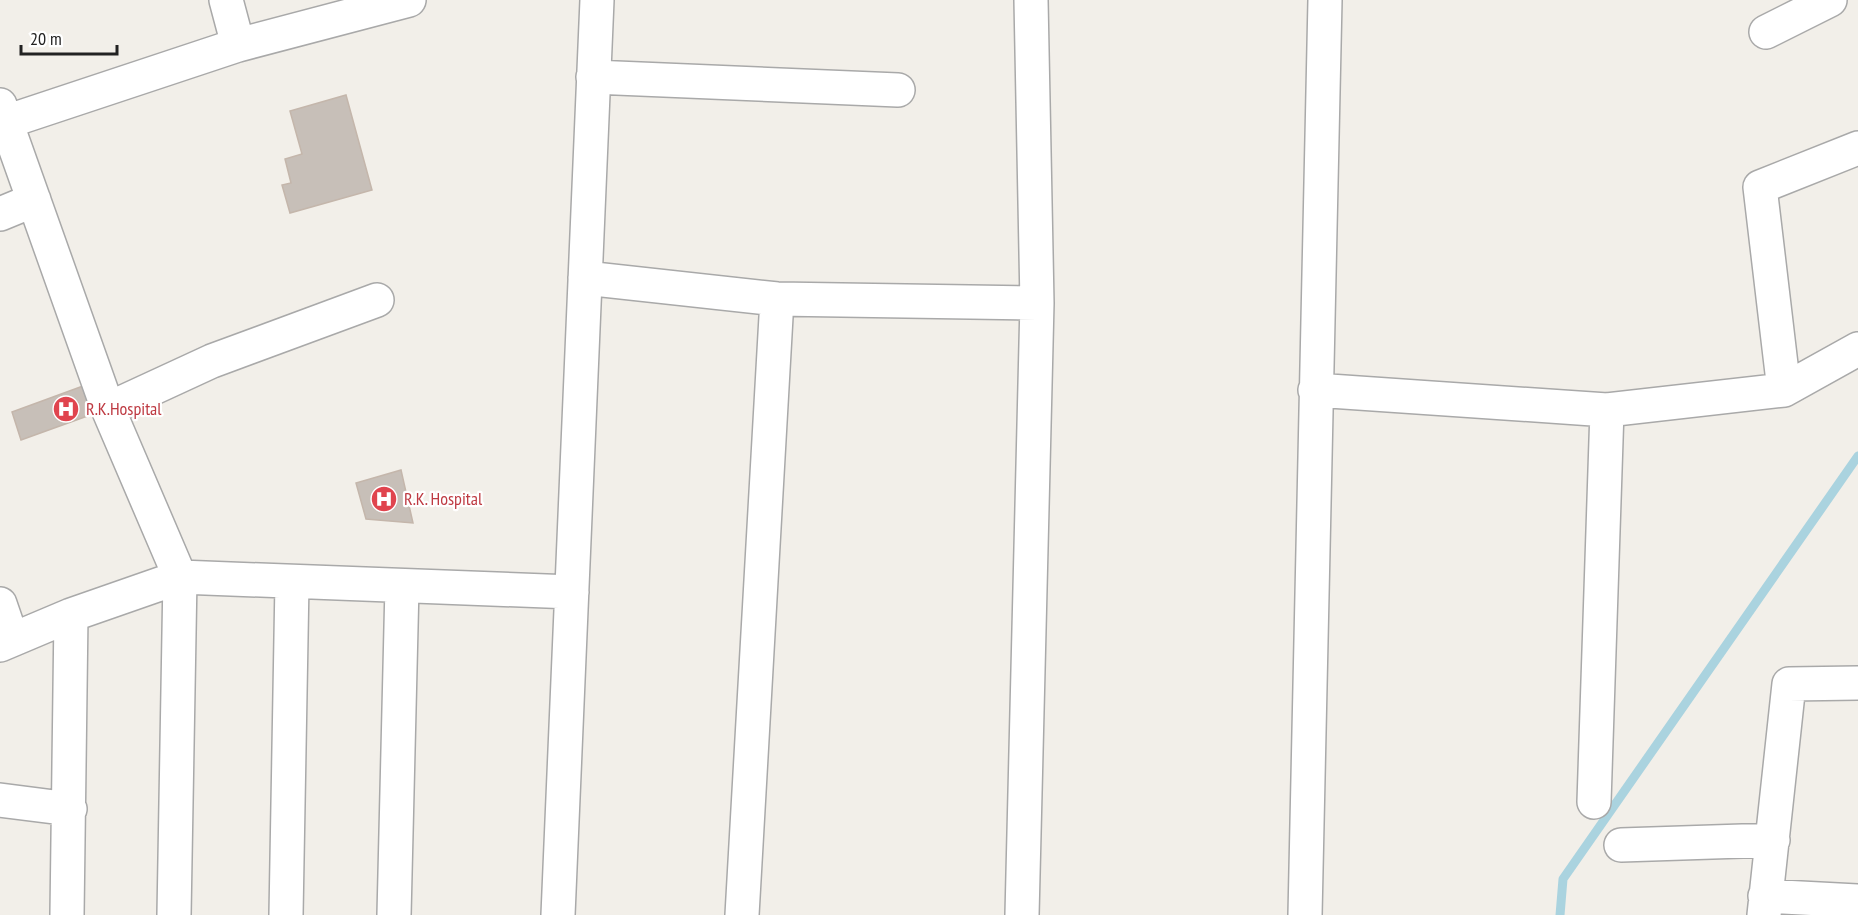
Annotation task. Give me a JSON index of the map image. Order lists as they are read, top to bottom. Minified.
{"places":{"hospital":["R.K.Hospital","R.K. Hospital"]},"scale_bar":"20 m"}
